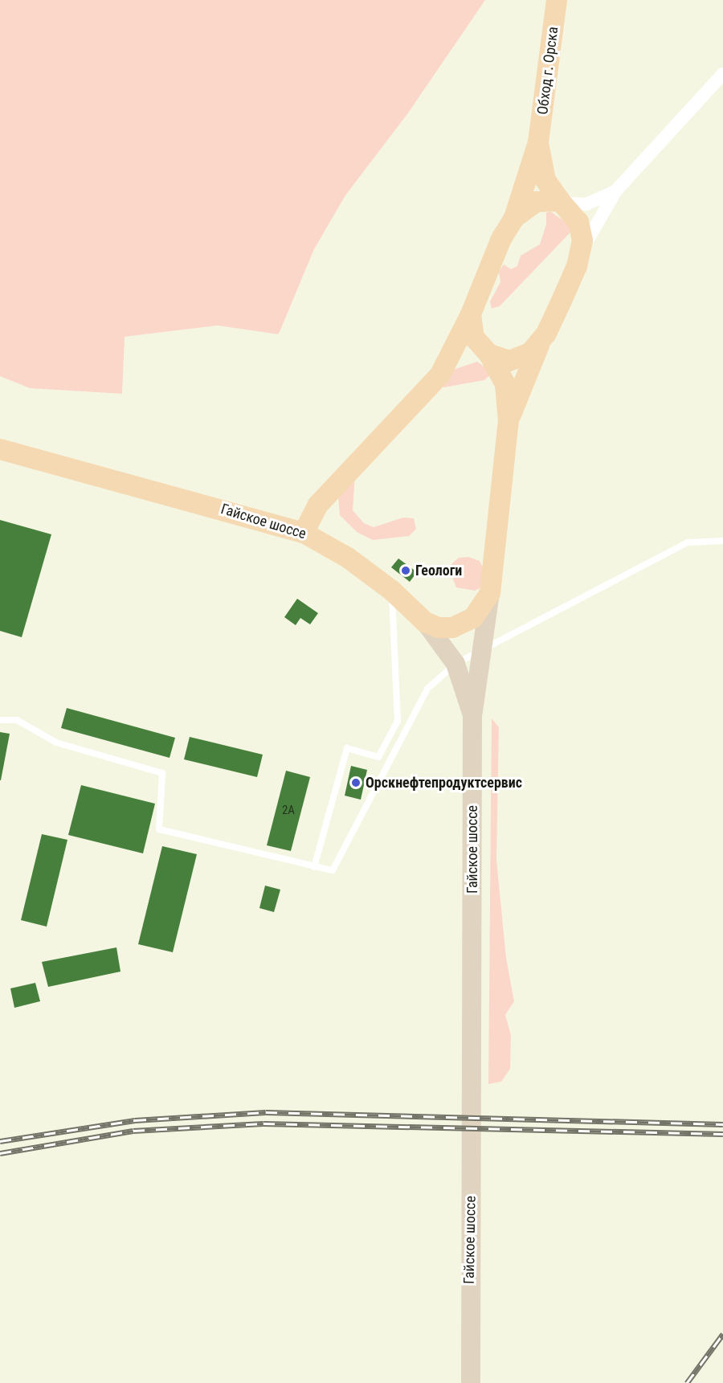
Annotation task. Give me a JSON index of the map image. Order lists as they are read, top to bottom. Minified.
{"streets":{"main road":["Обход г. Орска","Гайское шоссе"]},"places":["Геологи","Орскнефтепродуктсервис"],"house_numbers":["2А"]}
